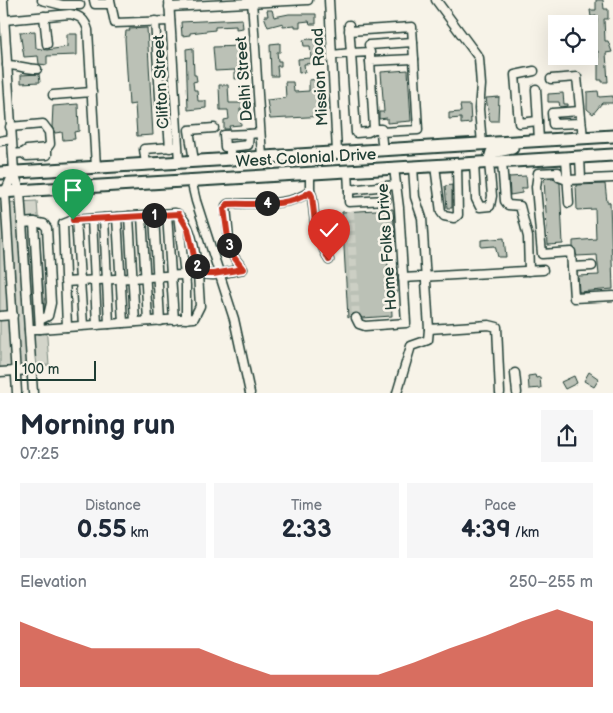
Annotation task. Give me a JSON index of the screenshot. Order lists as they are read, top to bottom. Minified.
{"streets":{"highway":["West Colonial Drive"],"street":["Mission Road","Delhi Street","Clifton Street","Home Folks Drive"]},"crossings":[["Mission Road","West Colonial Drive"],["Delhi Street","West Colonial Drive"],["Clifton Street","West Colonial Drive"],["West Colonial Drive","Home Folks Drive"]],"scale_bar":"100 m","page":{"pins":["4","1","3","2"],"scale":"100 m","heading":["Morning run","07:25"],"stats":[["Distance","0.55 km"],["Time","2:33"],["Pace","4:39 /km"]],"chart":["Elevation","250–255 m"]}}
